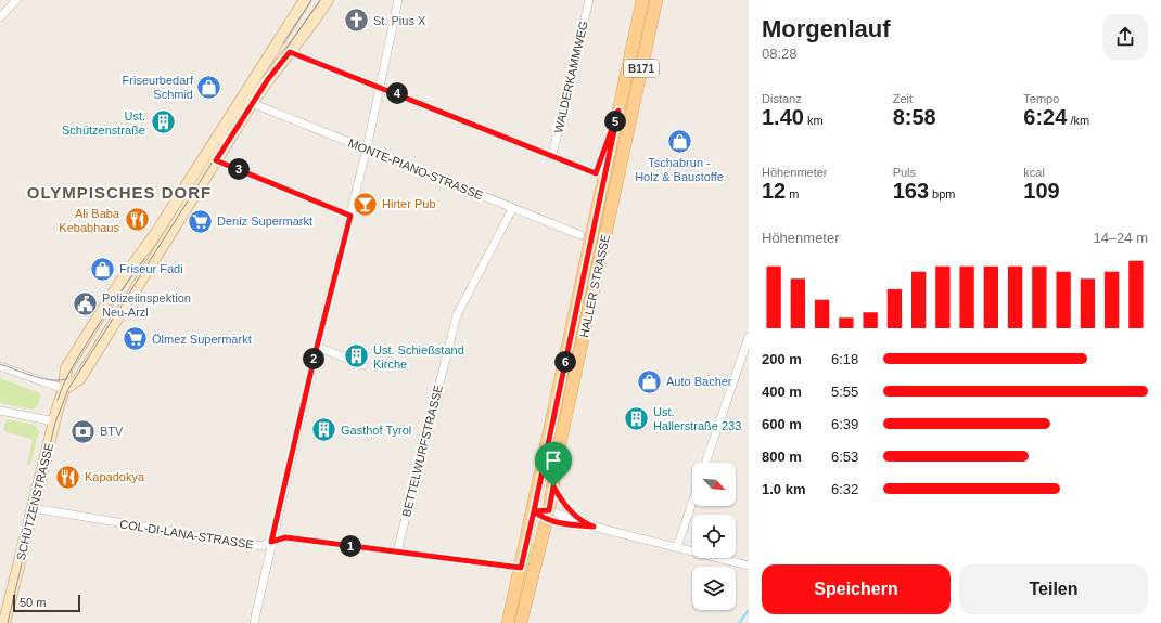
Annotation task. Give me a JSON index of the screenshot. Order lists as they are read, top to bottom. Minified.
{"streets":{"main road":["B171","HALLER STRASSE"],"street":["WALDERKAMMWEG","MONTE-PIANO-STRASSE","BETTELWURFSTRASSE","SCHÜTZENSTRASSE","COL-DI-LANA-STRASSE"]},"crossings":[["WALDERKAMMWEG","HALLER STRASSE"],["MONTE-PIANO-STRASSE","BETTELWURFSTRASSE"],["HALLER STRASSE","COL-DI-LANA-STRASSE"],["BETTELWURFSTRASSE","COL-DI-LANA-STRASSE"],["SCHÜTZENSTRASSE","COL-DI-LANA-STRASSE"]],"districts":["OLYMPISCHES DORF"],"places":{"church":["St. Pius X"],"shop":["Friseurbedarf Schmid","Tschabrun - Holz & Baustoffe","Friseur Fadi","Auto Bacher"],"building":["Ust. Schützenstraße","Ust. Schießstand Kirche","Ust. Hallerstraße 233","Gasthof Tyrol"],"bar":["Hirter Pub"],"restaurant":["Ali Baba Kebabhaus","Kapadokya"],"supermarket":["Deniz Supermarkt","Ölmez Supermarkt"],"public building":["Polizeiinspektion Neu-Arzl"],"bank":["BTV"]},"scale_bar":"50 m","north":"bottom right","page":{"heading":["Morgenlauf","08:28"],"stats":[["Distanz","1.40 km"],["Zeit","8:58"],["Tempo","6:24 /km"],["Höhenmeter","12 m"],["Puls","163 bpm"],["kcal","109"]],"pins":["4","5","3","2","6","1"],"chart":["Höhenmeter","14–24 m"],"list":[{"name":"200 m","note":"6:18"},{"name":"400 m","note":"5:55"},{"name":"600 m","note":"6:39"},{"name":"800 m","note":"6:53"},{"name":"1.0 km","note":"6:32"}],"buttons":["Speichern","Teilen"],"scale":"50 m"}}
